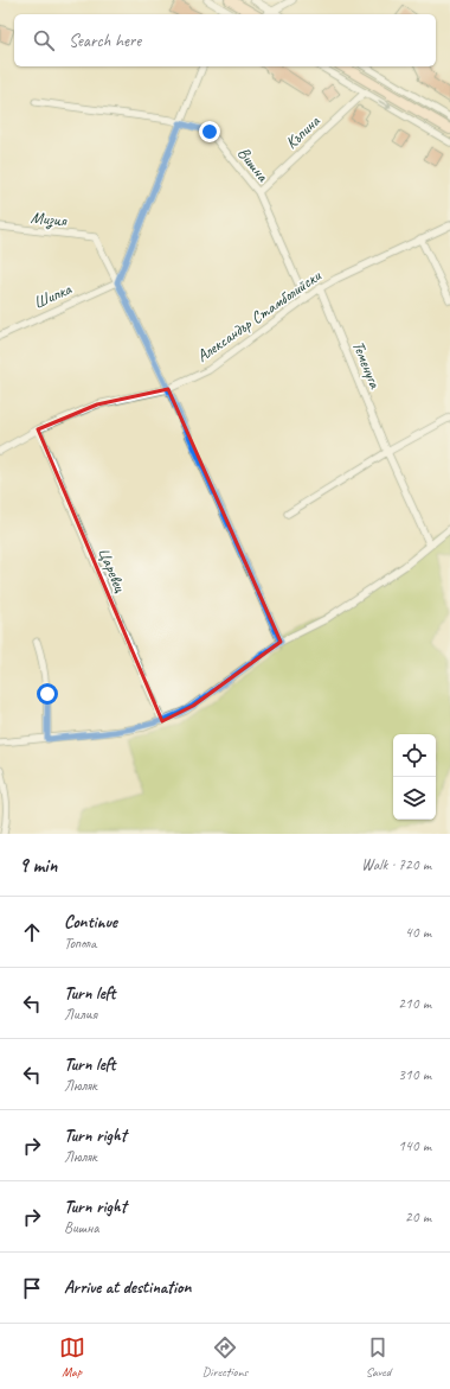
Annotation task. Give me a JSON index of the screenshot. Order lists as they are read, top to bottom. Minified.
{"streets":{"street":["Къпина","Вишна","Мизия","Шипка","Александър Стамболийски","Теменуга","Царевец"]},"crossings":[["Къпина","Вишна"],["Вишна","Александър Стамболийски"],["Мизия","Шипка"],["Александър Стамболийски","Теменуга"],["Александър Стамболийски","Царевец"]],"page":{"search":"Search here","heading":["9 min","Walk · 720 m"],"list":[["Continue","Топола","40 m"],["Turn left","Лилия","210 m"],["Turn left","Люляк","310 m"],["Turn right","Люляк","140 m"],["Turn right","Вишна","20 m"],"Arrive at destination"],"nav":["Map","Directions","Saved"]}}
